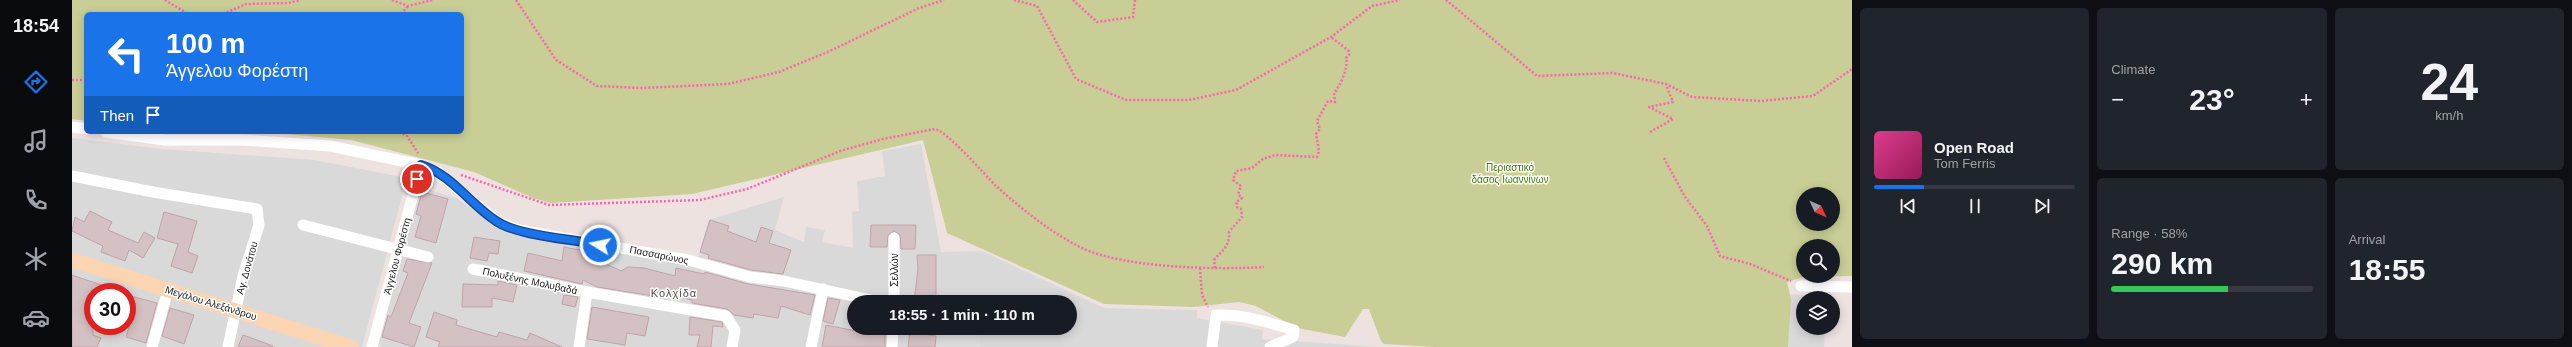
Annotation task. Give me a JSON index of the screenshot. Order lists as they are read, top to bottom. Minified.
{"streets":{"main road":["Μεγάλου Αλεξάνδρου"],"street":["Πασσαρώνος","Άγγελου Φορέστη","Αγ. Δονάτου","Σελλών","Πολυξένης Μολυβαδά"]},"crossings":[["Πασσαρώνος","Άγγελου Φορέστη"],["Αγ. Δονάτου","Μεγάλου Αλεξάνδρου"]],"districts":["Κολχίδα"],"parks":["Περιαστικό δάσος Ιωαννίνων"],"north":"bottom right","page":{"tabs":"18:54","tile":["Climate",["24","km/h"],["Range · 58%","290 km"],["Arrival","18:55"]],"turn":["100 m","Άγγελου Φορέστη"],"heat":["−","23°","+"],"then":"Then","song":["Open Road","Tom Ferris"],"limit":"30","trip":"18:55 · 1 min · 110 m"}}
